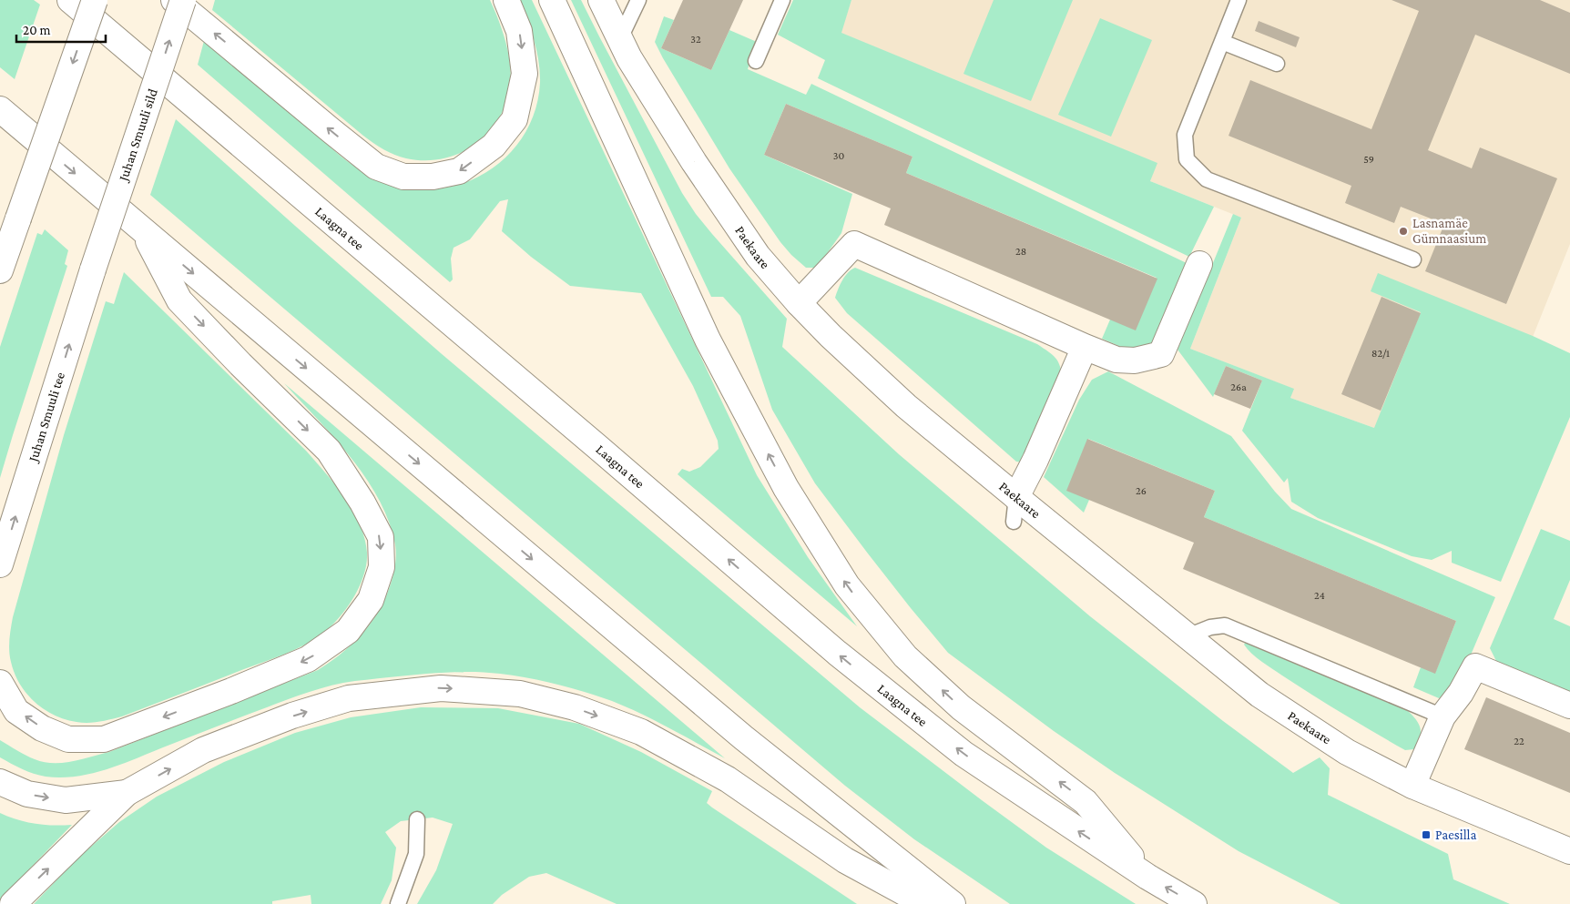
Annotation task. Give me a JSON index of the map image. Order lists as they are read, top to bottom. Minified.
{"streets":{"main road":["Juhan Smuuli sild","Laagna tee","Paekaare","Juhan Smuuli tee"]},"crossings":[["Juhan Smuuli sild","Juhan Smuuli tee"]],"one_way":["Juhan Smuuli tee"],"places":{"other":["Lasnamäe Gümnaasium"],"transit":["Paesilla"]},"house_numbers":["32","30","59","28","82/1","26a","26","24","22"],"scale_bar":"20 m"}
